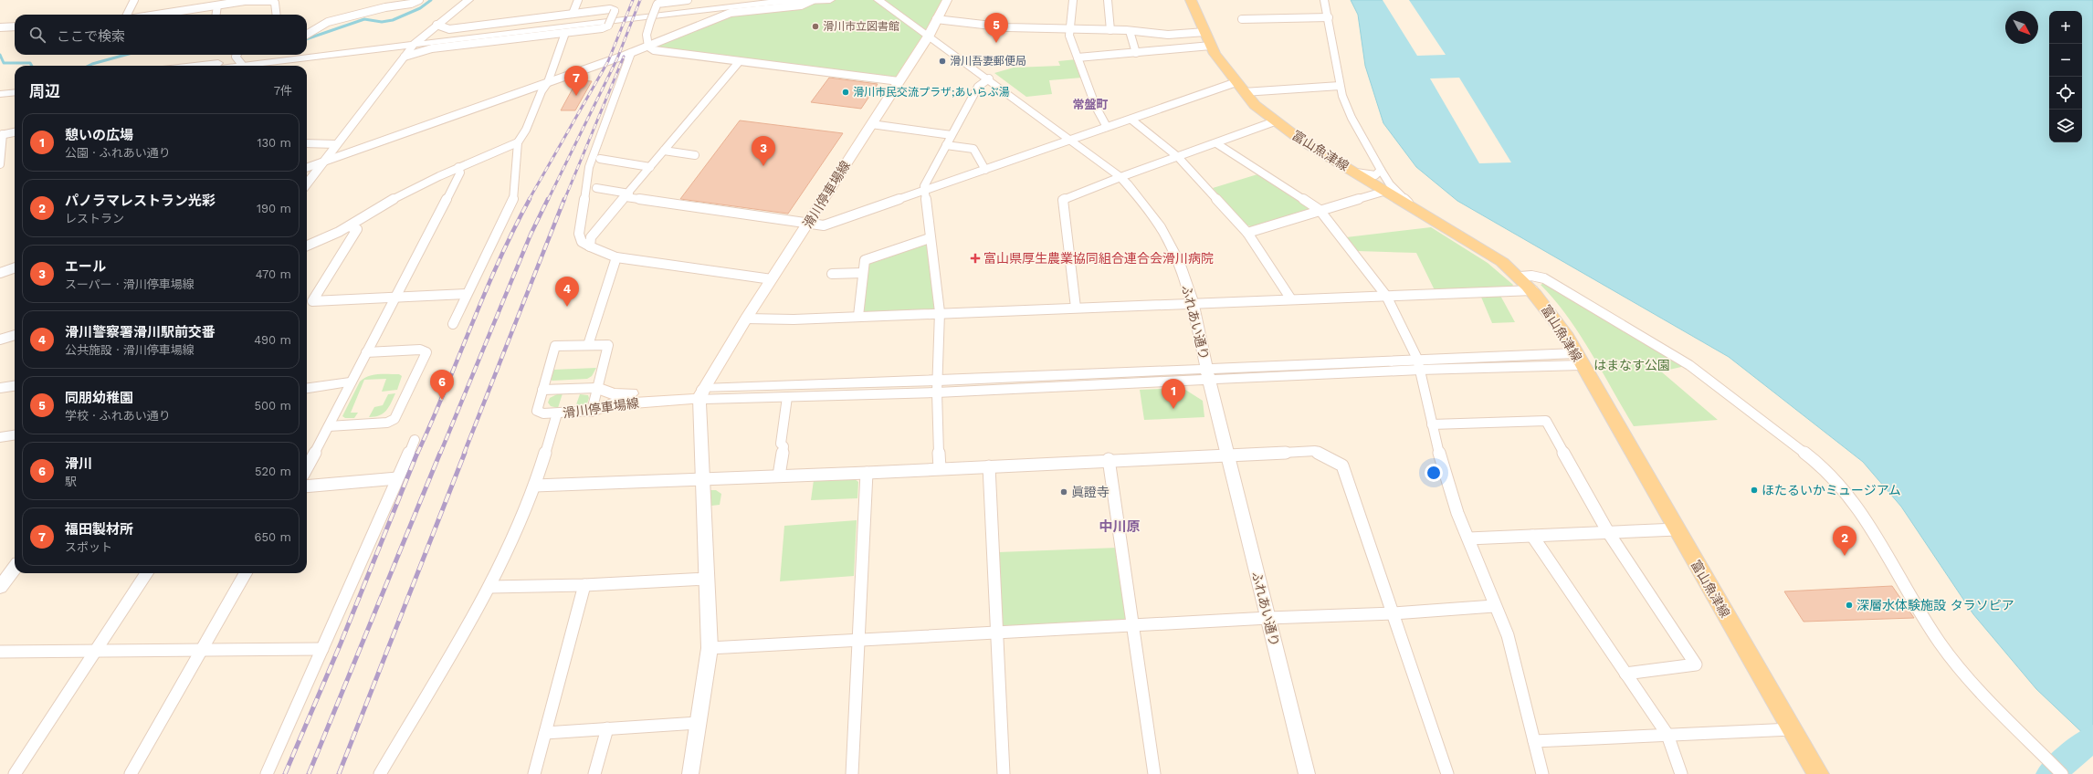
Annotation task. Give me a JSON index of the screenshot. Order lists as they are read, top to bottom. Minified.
{"streets":{"main road":["富山魚津線","滑川停車場線"],"street":["ふれあい通り"]},"crossings":[["滑川停車場線","ふれあい通り"]],"districts":["常盤町","中川原"],"parks":["はまなす公園"],"places":{"other":["滑川市立図書館","滑川吾妻郵便局","滑川市民交流プラザ;あいらぶ湯","ほたるいかミュージアム","眞證寺","深層水体験施設 タラソピア"],"health":["富山県厚生農業協同組合連合会滑川病院"]},"north":"bottom right","page":{"map_buttons":["+","−"],"pins":["5","7","3","4","6","1","2"],"search":"ここで検索","heading":["周辺","7件"],"list":[{"mark":"1","name":"憩いの広場","note":"公園 · ふれあい通り","value":"130 m"},{"mark":"2","name":"パノラマレストラン光彩","note":"レストラン","value":"190 m"},{"mark":"3","name":"エール","note":"スーパー · 滑川停車場線","value":"470 m"},{"mark":"4","name":"滑川警察署滑川駅前交番","note":"公共施設 · 滑川停車場線","value":"490 m"},{"mark":"5","name":"同朋幼稚園","note":"学校 · ふれあい通り","value":"500 m"},{"mark":"6","name":"滑川","note":"駅","value":"520 m"},{"mark":"7","name":"福田製材所","note":"スポット","value":"650 m"}]}}
